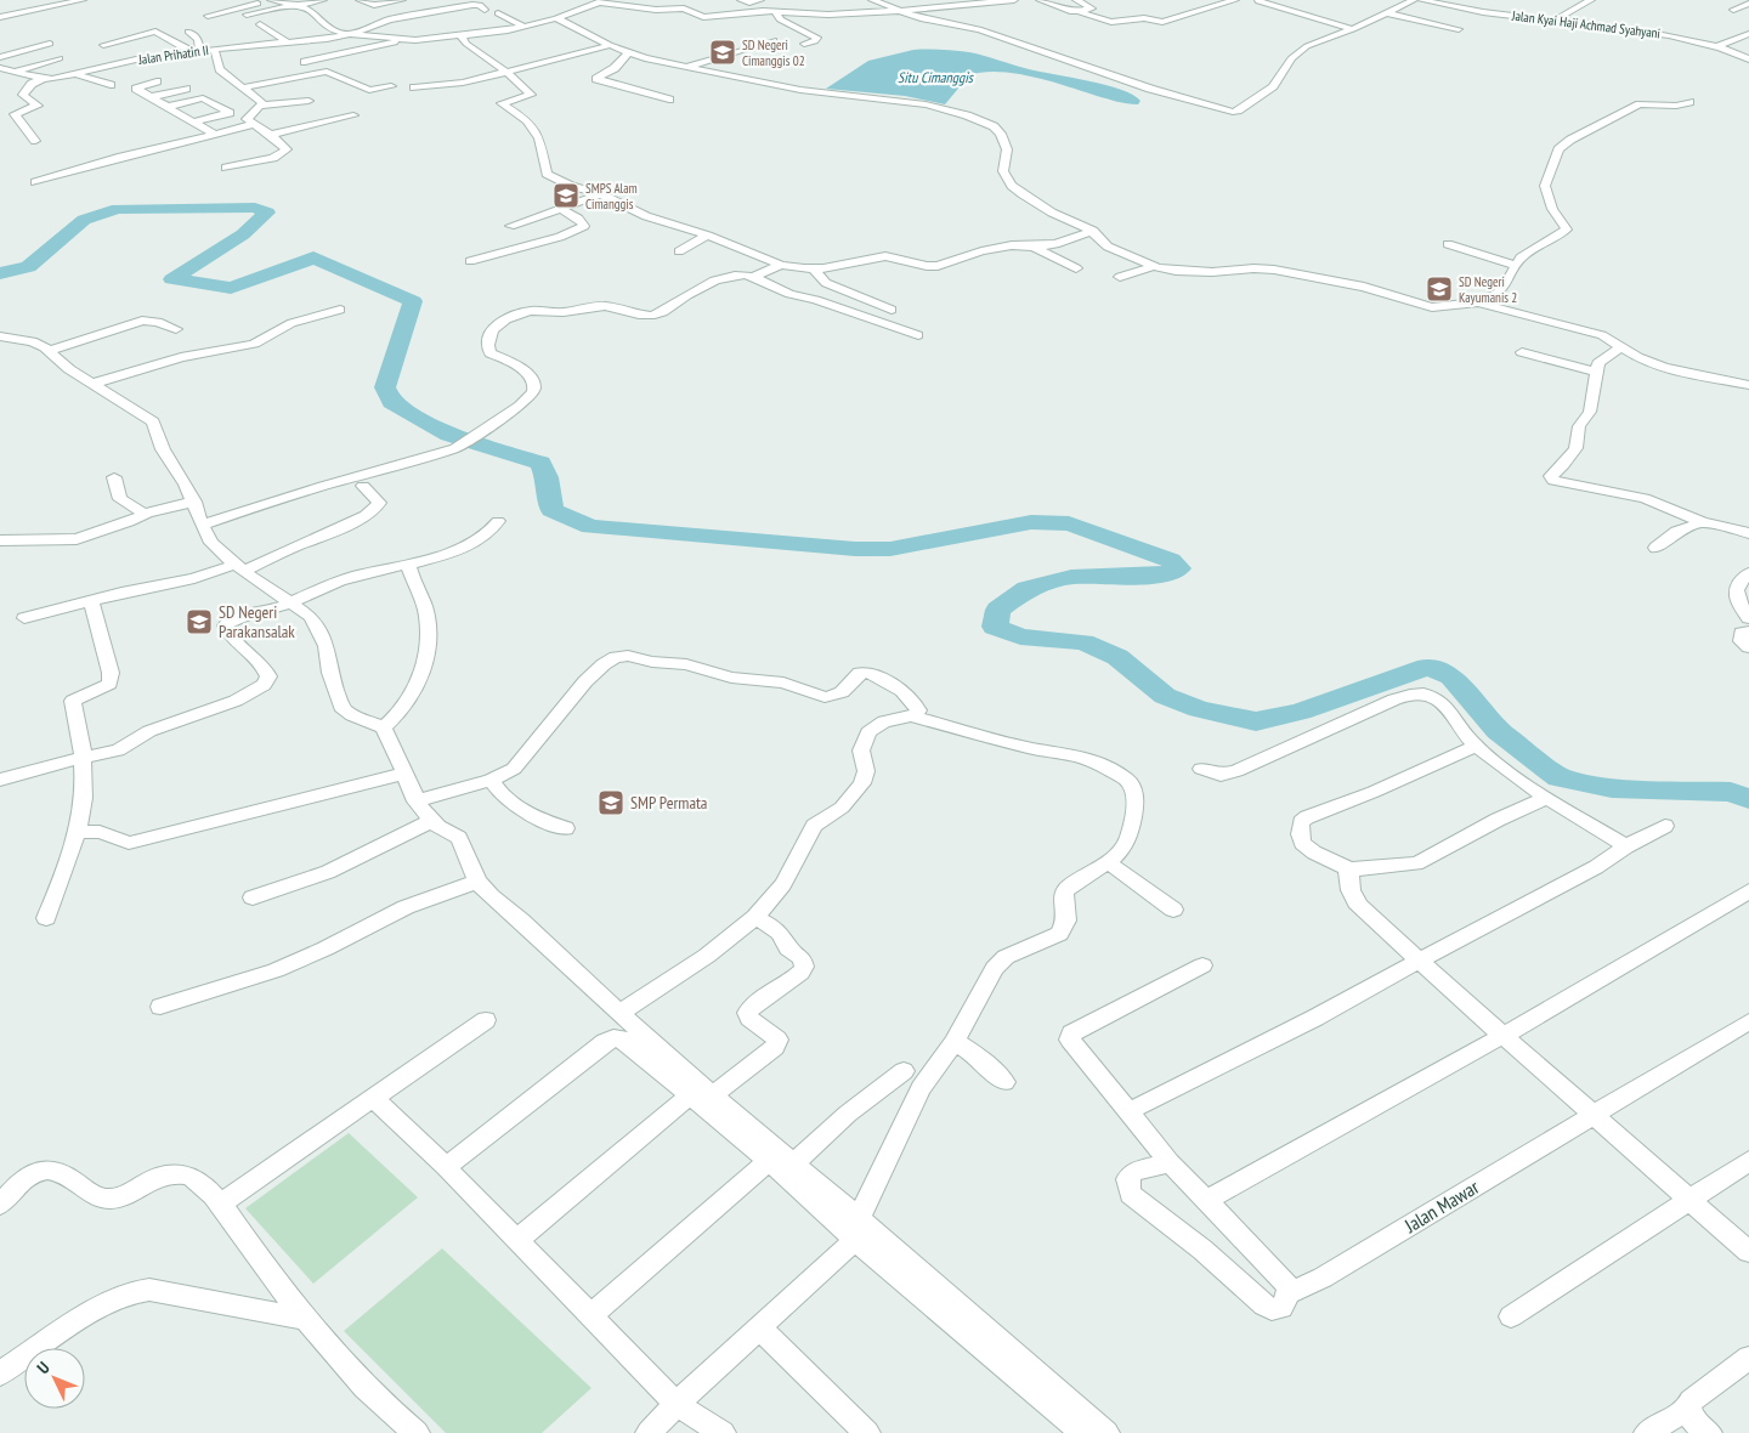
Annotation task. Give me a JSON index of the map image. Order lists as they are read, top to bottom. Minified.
{"streets":{"street":["Jalan Kyai Haji Achmad Syahyani","Jalan Prihatin II","Jalan Mawar"]},"water":["Situ Cimanggis"],"places":{"school or university":["SD Negeri Cimanggis 02","SMPS Alam Cimanggis","SD Negeri Kayumanis 2","SD Negeri Parakansalak","SMP Permata"]},"north":"top left"}
